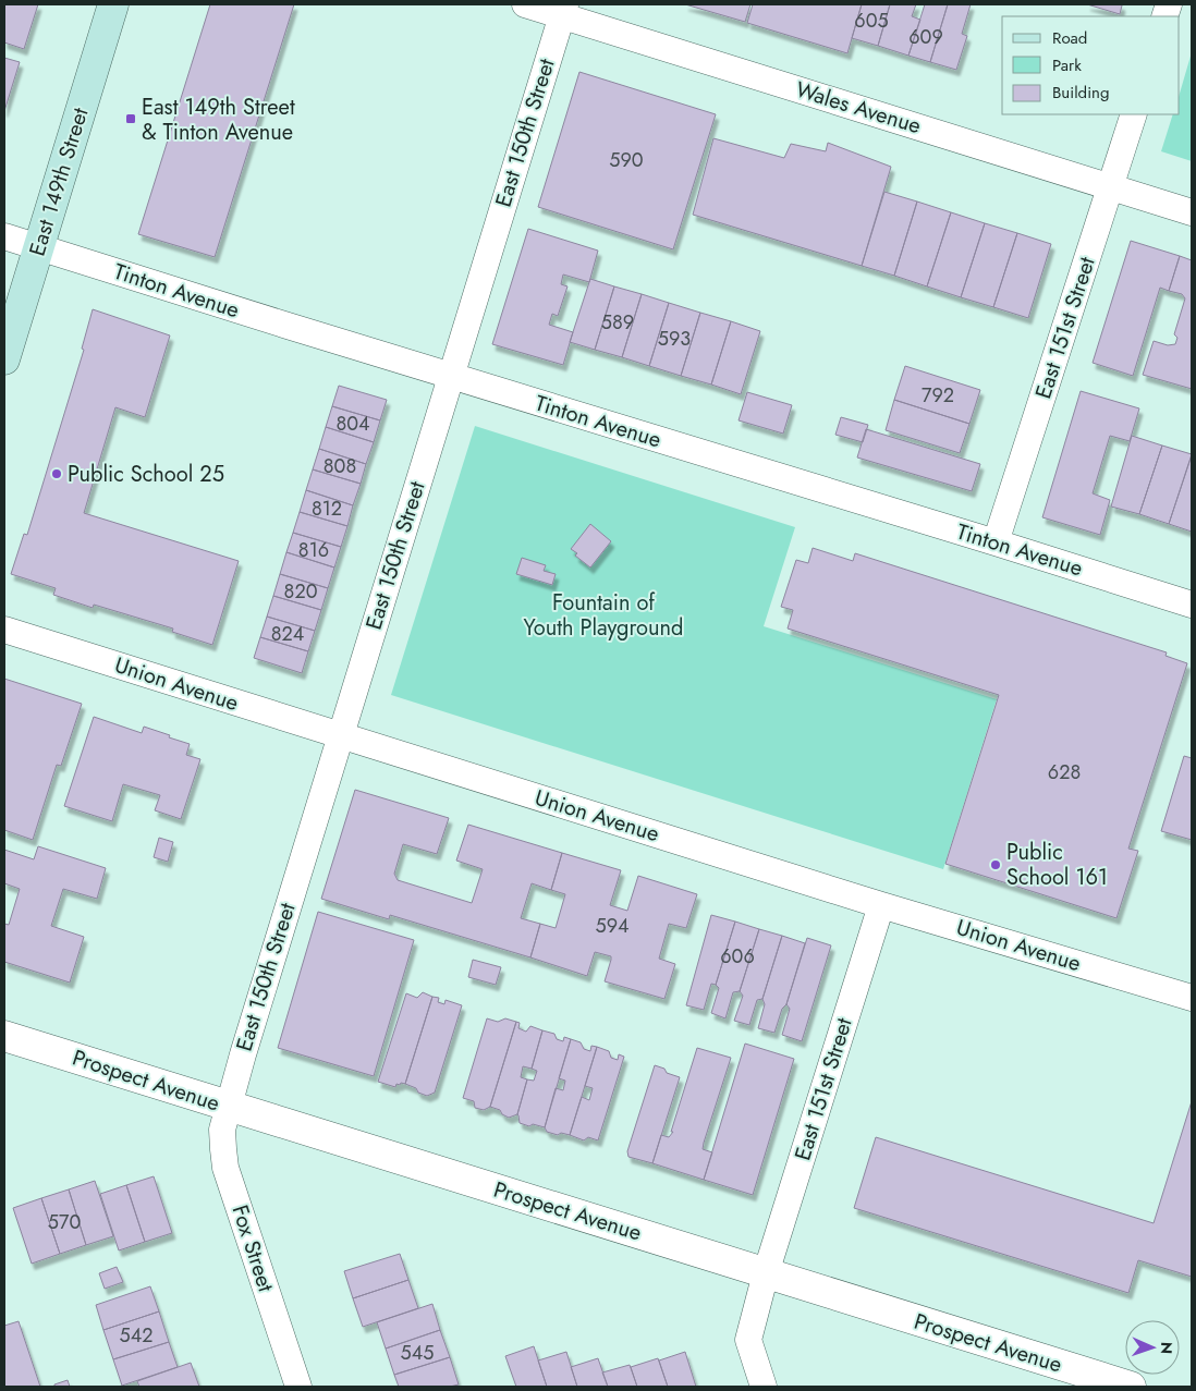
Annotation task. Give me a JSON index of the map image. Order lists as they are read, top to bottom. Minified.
{"streets":{"main road":["East 149th Street"],"street":["Wales Avenue","East 150th Street","Tinton Avenue","East 151st Street","Union Avenue","Prospect Avenue","Fox Street"]},"crossings":[["Wales Avenue","East 150th Street"],["Wales Avenue","East 151st Street"],["East 150th Street","Tinton Avenue"],["East 150th Street","Union Avenue"],["East 150th Street","Prospect Avenue"],["East 150th Street","Fox Street"],["East 149th Street","Tinton Avenue"],["Tinton Avenue","East 151st Street"],["East 151st Street","Union Avenue"],["East 151st Street","Prospect Avenue"],["Prospect Avenue","Fox Street"]],"parks":["Fountain of Youth Playground"],"places":{"transit":["East 149th Street & Tinton Avenue"],"other":["Public School 25","Public School 161"]},"house_numbers":["605","609","590","589","593","792","804","808","812","816","820","824","628","594","606","570","542","545"],"legend":["Road","Park","Building"],"north":"right"}
